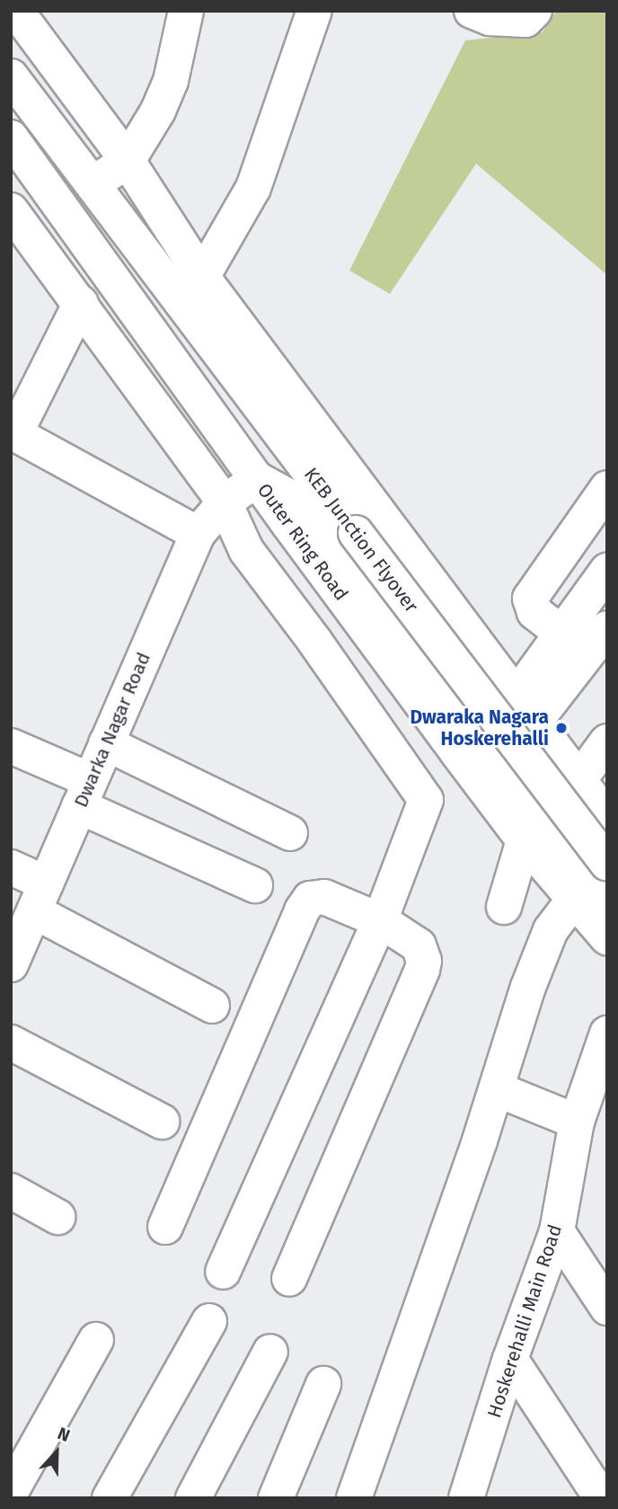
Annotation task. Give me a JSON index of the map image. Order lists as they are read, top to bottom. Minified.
{"streets":{"main road":["KEB Junction Flyover","Outer Ring Road","Dwarka Nagar Road","Hoskerehalli Main Road"]},"crossings":[["Outer Ring Road","Dwarka Nagar Road"]],"places":["Dwaraka Nagara Hoskerehalli"],"north":"top"}
